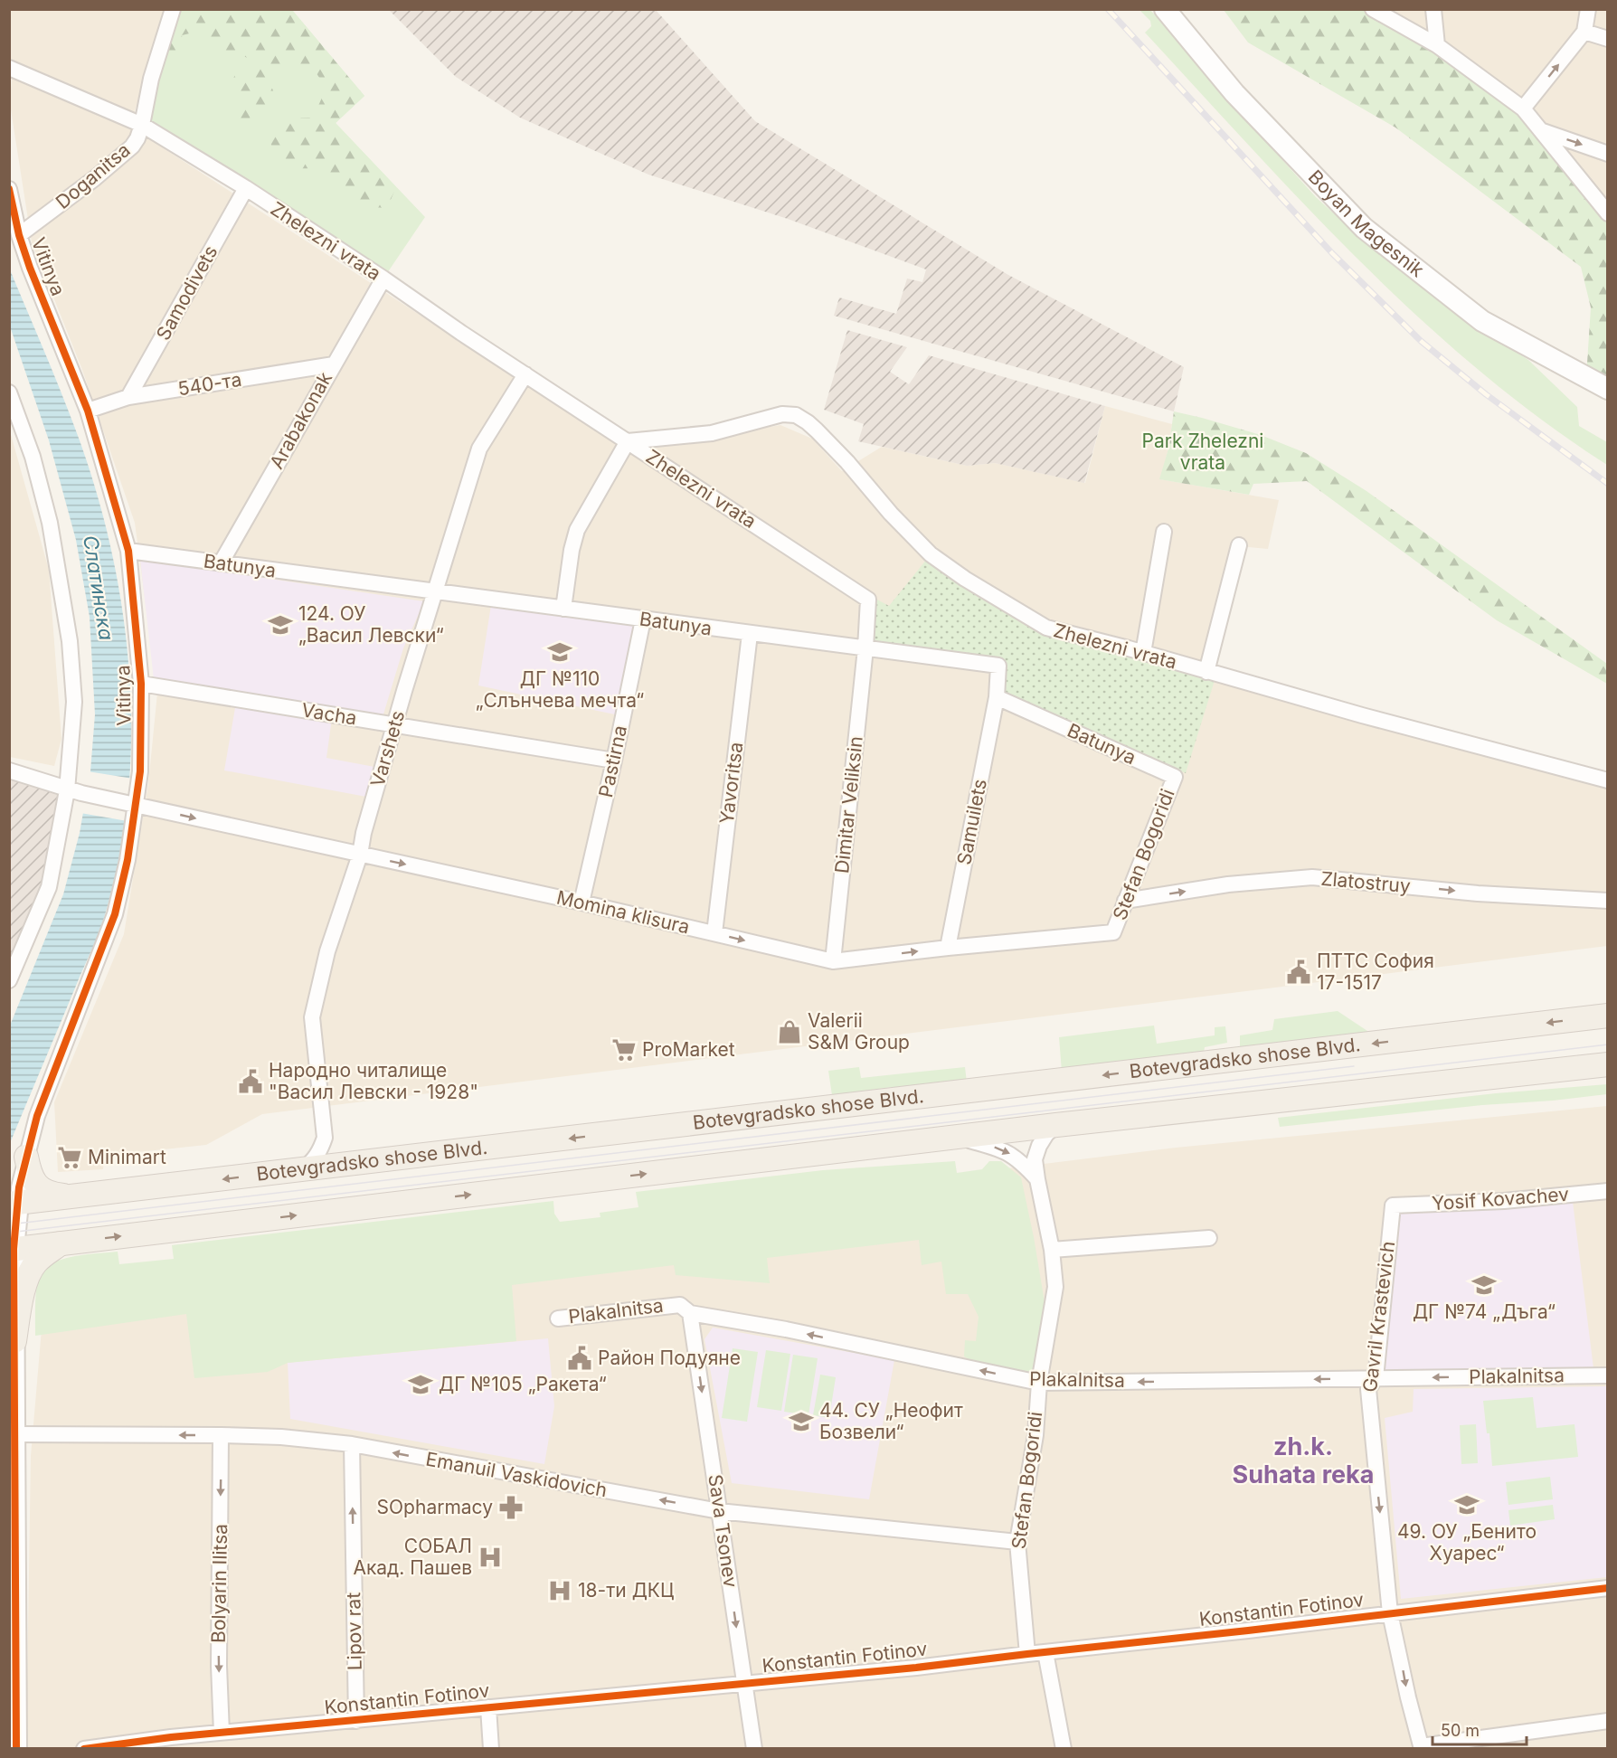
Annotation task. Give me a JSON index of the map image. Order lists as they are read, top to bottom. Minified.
{"streets":{"main road":["Botevgradsko shose Blvd."],"street":["Doganitsa","Boyan Magesnik","Zhelezni vrata","Vitinya","Samodivets","540-та","Arabakonak","Batunya","Vacha","Varshets","Pastirna","Yavoritsa","Dimitar Veliksin","Samuilets","Stefan Bogoridi","Zlatostruy","Momina klisura","Yosif Kovachev","Plakalnitsa","Gavril Krastevich","Emanuil Vaskidovich","Sava Tsonev","Bolyarin Ilitsa","Konstantin Fotinov","Lipov rat"]},"crossings":[["Doganitsa","Zhelezni vrata"],["Doganitsa","Vitinya"],["Zhelezni vrata","Samodivets"],["Zhelezni vrata","Arabakonak"],["Zhelezni vrata","Batunya"],["Zhelezni vrata","Varshets"],["Zhelezni vrata","Dimitar Veliksin"],["Vitinya","540-та"],["Vitinya","Batunya"],["Vitinya","Vacha"],["Vitinya","Momina klisura"],["Vitinya","Botevgradsko shose Blvd."],["Samodivets","540-та"],["540-та","Arabakonak"],["Arabakonak","Batunya"],["Batunya","Varshets"],["Batunya","Pastirna"],["Batunya","Yavoritsa"],["Batunya","Dimitar Veliksin"],["Batunya","Samuilets"],["Batunya","Stefan Bogoridi"],["Vacha","Varshets"],["Vacha","Pastirna"],["Varshets","Momina klisura"],["Pastirna","Momina klisura"],["Yavoritsa","Momina klisura"],["Dimitar Veliksin","Momina klisura"],["Samuilets","Momina klisura"],["Stefan Bogoridi","Zlatostruy"],["Stefan Bogoridi","Momina klisura"],["Stefan Bogoridi","Plakalnitsa"],["Stefan Bogoridi","Emanuil Vaskidovich"],["Stefan Bogoridi","Konstantin Fotinov"],["Yosif Kovachev","Gavril Krastevich"],["Plakalnitsa","Gavril Krastevich"],["Plakalnitsa","Sava Tsonev"],["Gavril Krastevich","Konstantin Fotinov"],["Emanuil Vaskidovich","Sava Tsonev"],["Emanuil Vaskidovich","Bolyarin Ilitsa"],["Emanuil Vaskidovich","Lipov rat"],["Sava Tsonev","Konstantin Fotinov"],["Bolyarin Ilitsa","Konstantin Fotinov"],["Konstantin Fotinov","Lipov rat"]],"one_way":["Zlatostruy","Momina klisura","Plakalnitsa","Gavril Krastevich","Emanuil Vaskidovich","Sava Tsonev","Bolyarin Ilitsa","Lipov rat"],"districts":["zh.k. Suhata reka"],"water":["Слатинска"],"parks":["Park Zhelezni vrata"],"places":{"school or university":["124. ОУ „Васил Левски“","ДГ №110 „Слънчева мечта“","ДГ №74 „Дъга“","ДГ №105 „Ракета“","44. СУ „Неофит Бозвели“","49. ОУ „Бенито Хуарес“"],"public building":["ПТТС София 17-1517","Народно читалище \"Васил Левски - 1928\"","Район Подуяне"],"shop":["Valerii S&M Group"],"supermarket":["ProMarket","Minimart"],"pharmacy":["SOpharmacy"],"hospital":["СОБАЛ Акад. Пашев","18-ти ДКЦ"]},"scale_bar":"50 m"}
